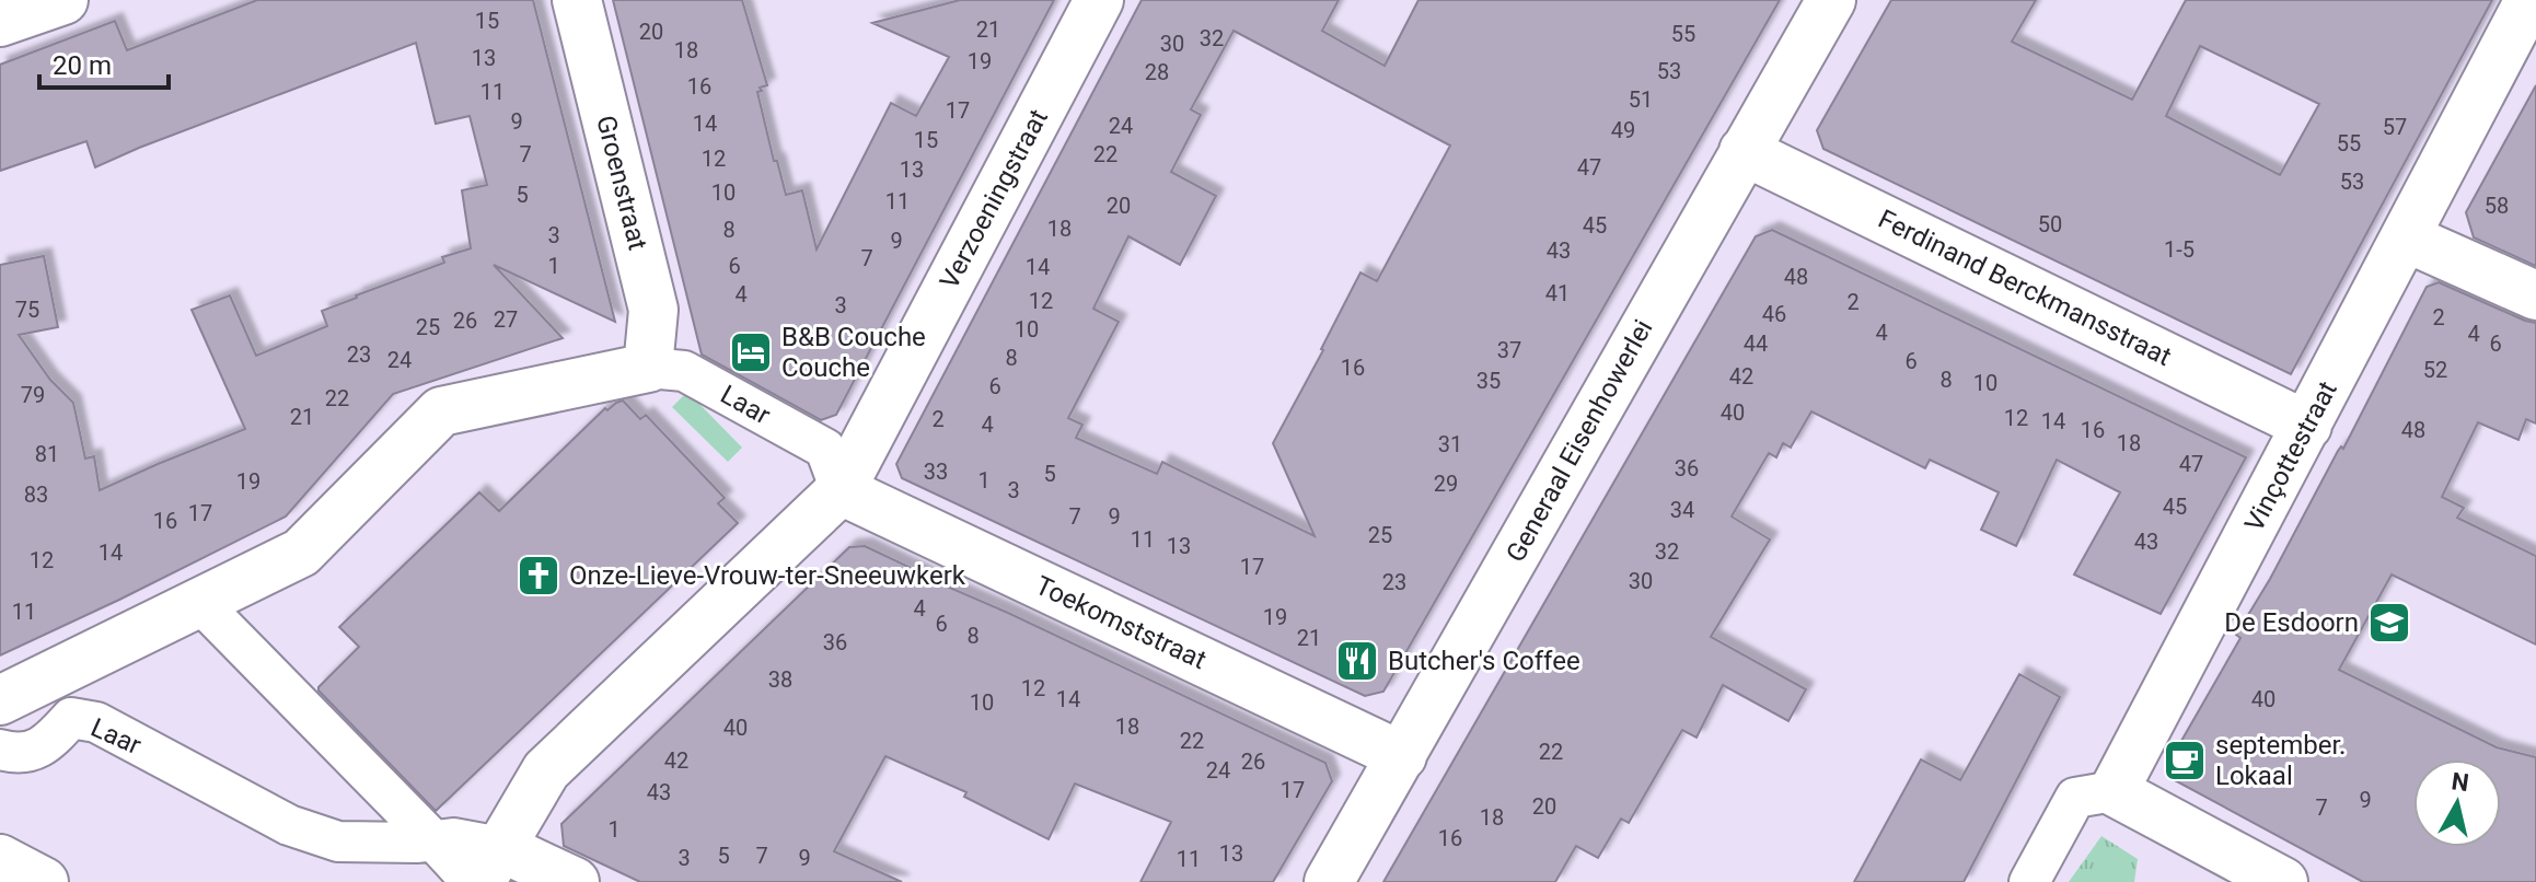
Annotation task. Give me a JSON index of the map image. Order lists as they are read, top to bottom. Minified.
{"streets":{"street":["Groenstraat","Verzoeningstraat","Ferdinand Berckmansstraat","Laar","Generaal Eisenhowerlei","Vinçottestraat","Toekomststraat"]},"crossings":[["Groenstraat","Laar"],["Verzoeningstraat","Laar"],["Verzoeningstraat","Toekomststraat"],["Ferdinand Berckmansstraat","Generaal Eisenhowerlei"],["Ferdinand Berckmansstraat","Vinçottestraat"],["Laar","Toekomststraat"],["Generaal Eisenhowerlei","Toekomststraat"]],"places":{"hotel":["B&B Couche Couche"],"church":["Onze-Lieve-Vrouw-ter-Sneeuwkerk"],"school or university":["De Esdoorn"],"restaurant":["Butcher's Coffee"],"cafe":["september. Lokaal"]},"house_numbers":["15","21","20","55","32","30","18","13","19","53","28","16","11","51","17","9","14","24","57","49","15","55","7","22","12","47","13","53","10","5","11","20","58","50","45","18","8","3","9","1-5","43","7","1","6","14","48","41","4","12","2","3","75","46","2","27","26","25","10","4","4","44","6","37","23","8","24","6","16","52","42","8","35","10","6","79","22","40","21","12","2","14","4","16","48","18","31","81","47","36","33","5","1","19","29","3","83","45","34","17","7","9","16","25","11","43","13","32","14","12","17","30","23","4","11","19","6","8","21","36","38","12","14","40","10","18","40","22","22","42","26","24","17","43","9","20","7","18","1","16","13","5","7","3","9","11"],"scale_bar":"20 m","north":"top"}
